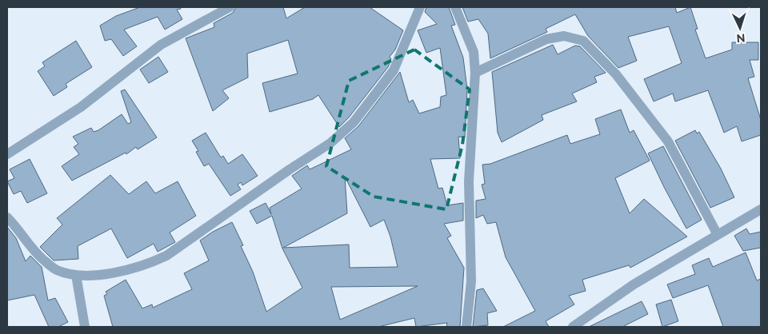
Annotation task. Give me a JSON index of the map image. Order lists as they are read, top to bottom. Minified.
{"north":"bottom"}
